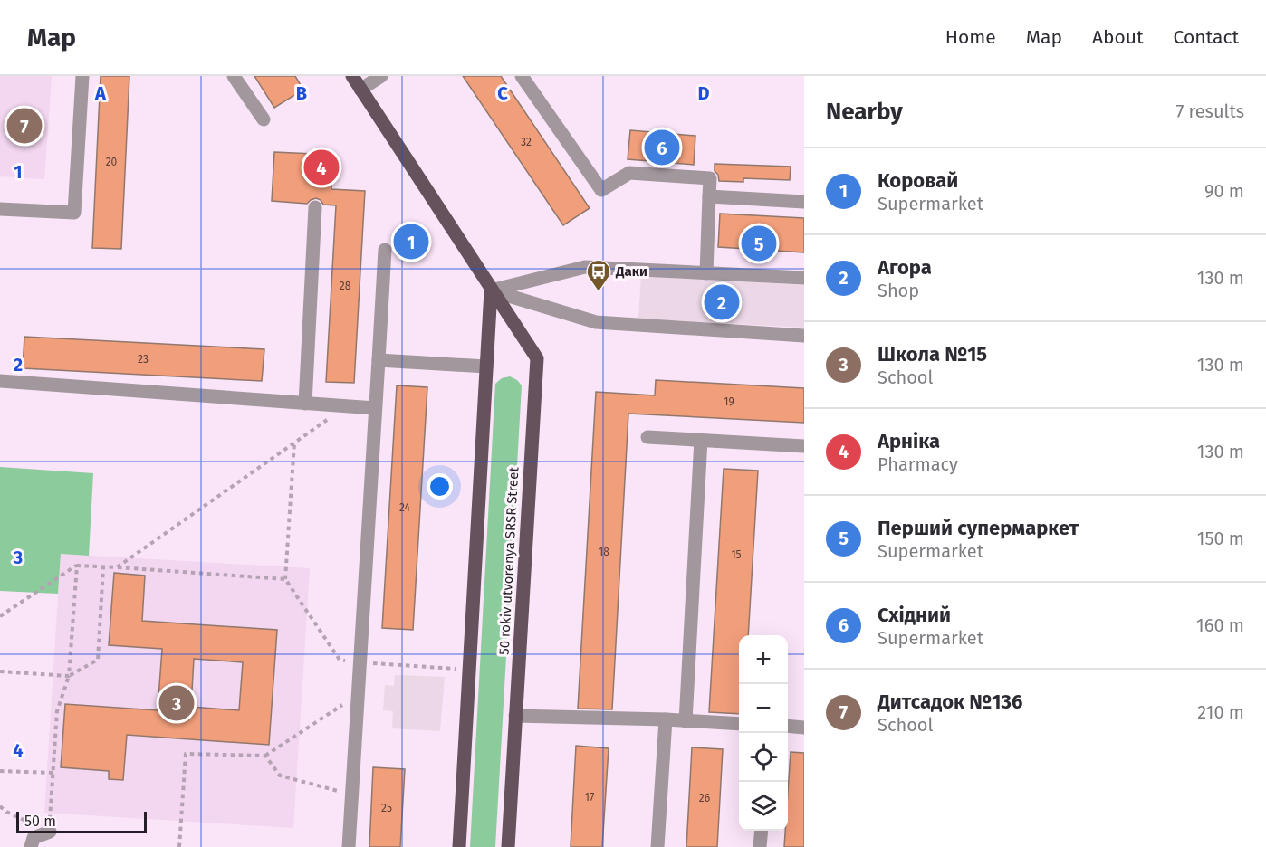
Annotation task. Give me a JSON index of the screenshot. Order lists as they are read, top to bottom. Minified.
{"streets":{"main road":["50 rokiv utvorenya SRSR Street"]},"places":{"bus stop":["Даки"]},"house_numbers":["32","20","28","23","19","24","18","15","17","26","25"],"scale_bar":"50 m","page":{"header":"Map","nav":["Home","Map","About","Contact"],"heading":["Nearby","7 results"],"pins":["7","6","4","1","5","2","3"],"list":[{"mark":"1","name":"Коровай","note":"Supermarket","value":"90 m"},{"mark":"2","name":"Агора","note":"Shop","value":"130 m"},{"mark":"3","name":"Школа №15","note":"School","value":"130 m"},{"mark":"4","name":"Арніка","note":"Pharmacy","value":"130 m"},{"mark":"5","name":"Перший супермаркет","note":"Supermarket","value":"150 m"},{"mark":"6","name":"Східний","note":"Supermarket","value":"160 m"},{"mark":"7","name":"Дитсадок №136","note":"School","value":"210 m"}],"map_buttons":["+","−"],"scale":"50 m"},"grid":{"columns":["A","B","C","D"],"rows":["1","2","3","4"]}}
